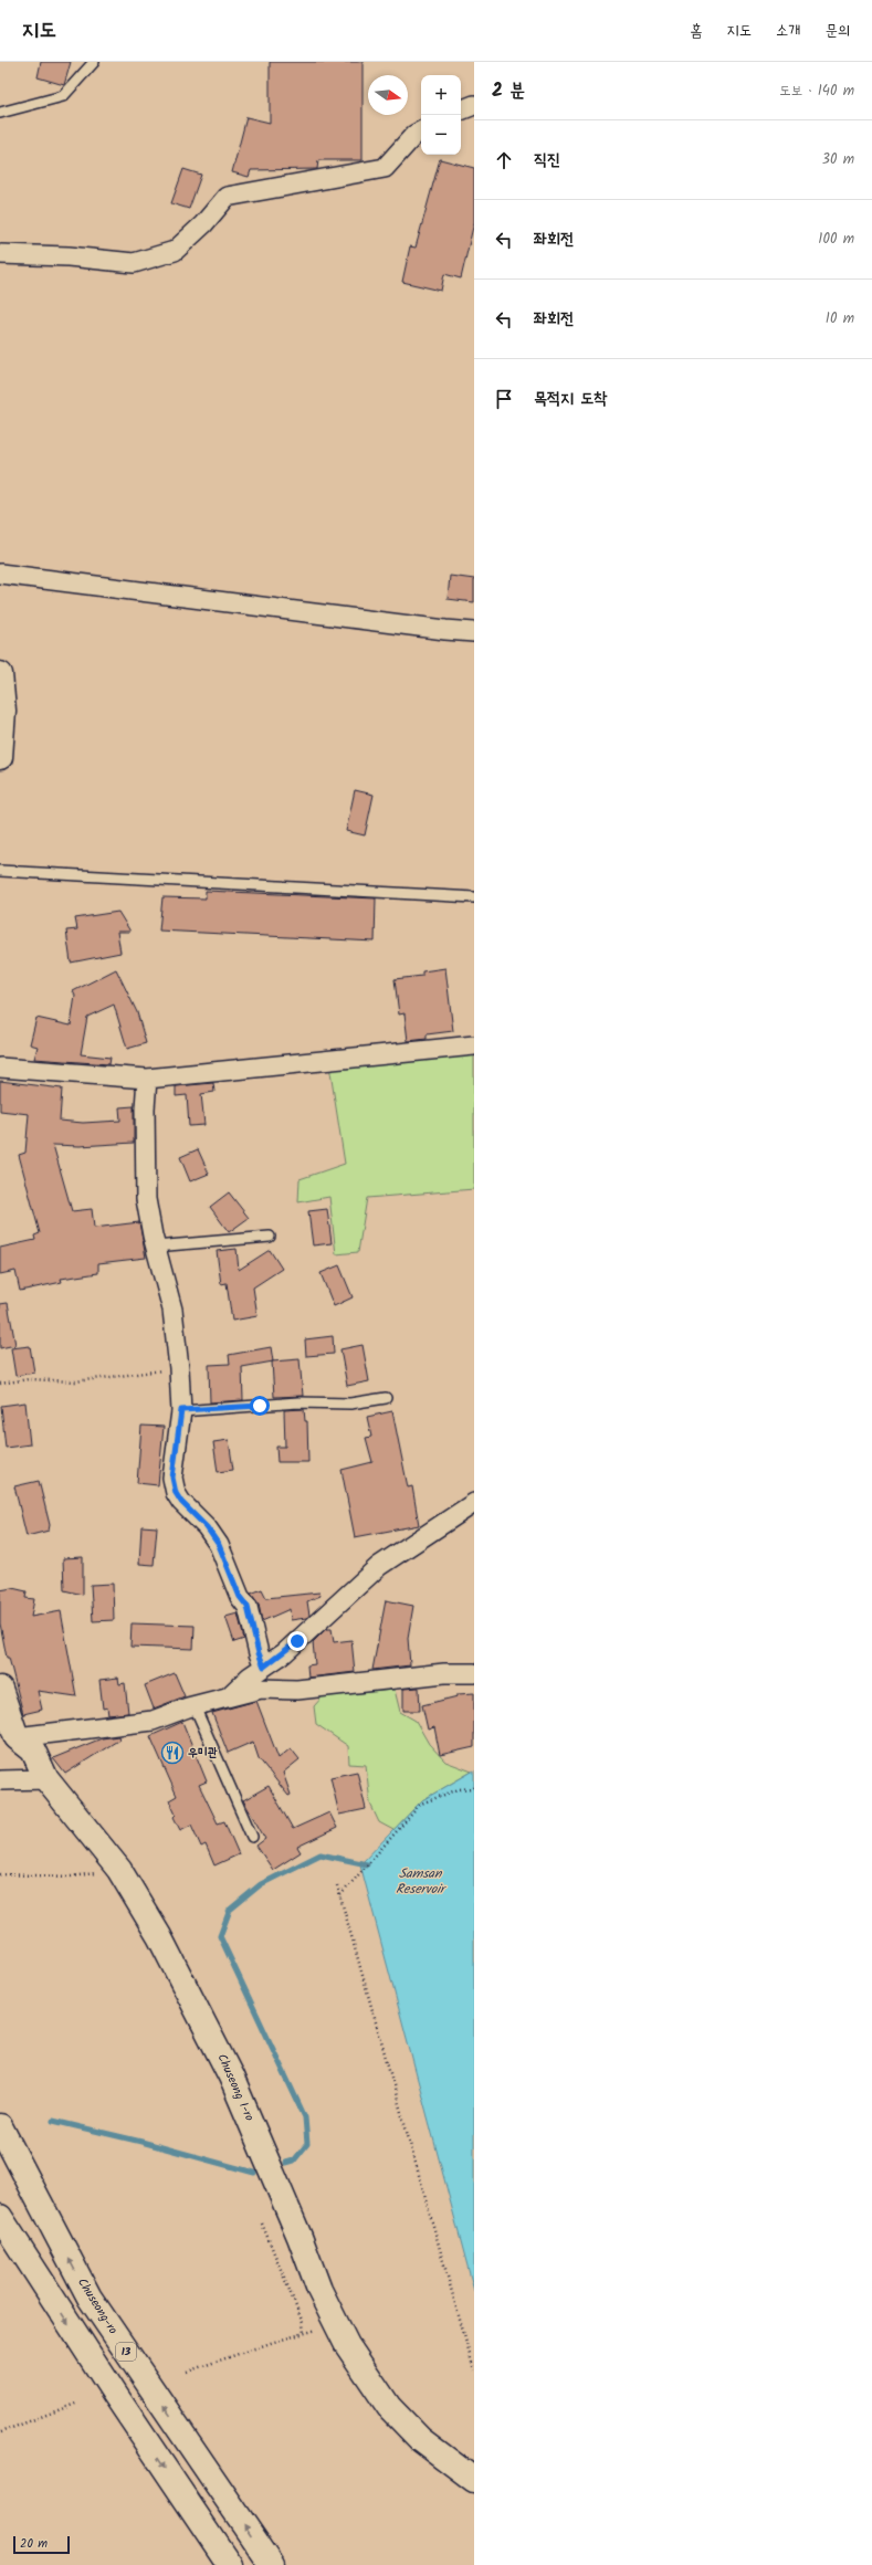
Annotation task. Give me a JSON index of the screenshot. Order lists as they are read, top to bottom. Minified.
{"streets":{"street":["Chuseong 1-ro","Chuseong-ro","13"]},"water":["Samsan Reservoir"],"places":{"restaurant":["우미관"]},"scale_bar":"20 m","north":"right","page":{"header":"지도","nav":["홈","지도","소개","문의"],"heading":["2 분","도보 · 140 m"],"map_buttons":["+","−"],"list":[["직진","30 m"],["좌회전","100 m"],["좌회전","10 m"],"목적지 도착"],"scale":"20 m"}}
